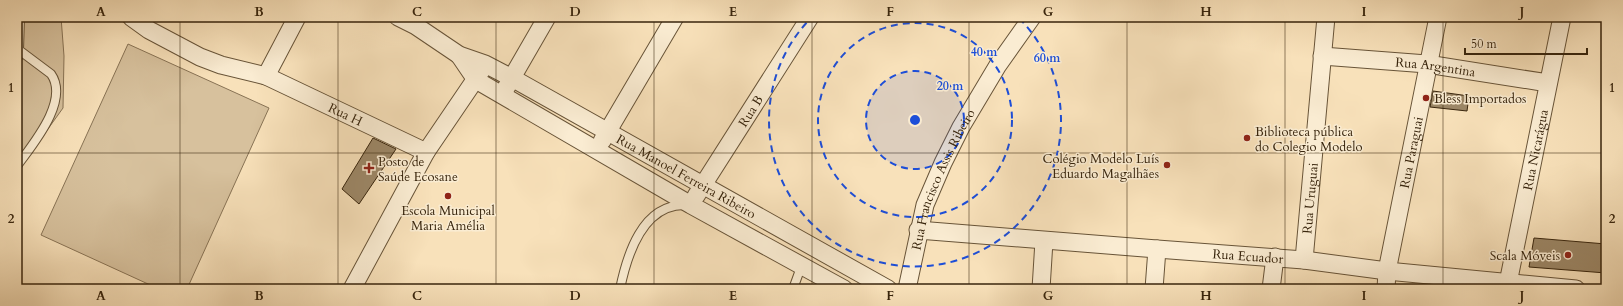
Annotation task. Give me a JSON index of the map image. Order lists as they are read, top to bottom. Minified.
{"streets":{"street":["Rua Argentina","Rua B","Rua H","Rua Nicarágua","Rua Paraguai","Rua Manoel Ferreira Ribeiro","Rua Francisco Assis Ribeiro","Rua Uruguai","Rua Ecuador"]},"crossings":[["Rua Argentina","Rua Nicarágua"],["Rua Argentina","Rua Paraguai"],["Rua Argentina","Rua Uruguai"],["Rua B","Rua Manoel Ferreira Ribeiro"],["Rua Nicarágua","Rua Ecuador"],["Rua Paraguai","Rua Ecuador"],["Rua Francisco Assis Ribeiro","Rua Ecuador"],["Rua Uruguai","Rua Ecuador"]],"places":{"other":["Bless Importados","Biblioteca pública do Colegio Modelo","Colégio Modelo Luís Eduardo Magalhães","Escola Municipal Maria Amélia","Scala Móveis"],"health":["Posto de Saúde Ecosane"]},"scale_bar":"50 m","grid":{"columns":["A","B","C","D","E","F","G","H","I","J"],"rows":["1","2"]},"rings":["40 m","60 m","20 m"]}
